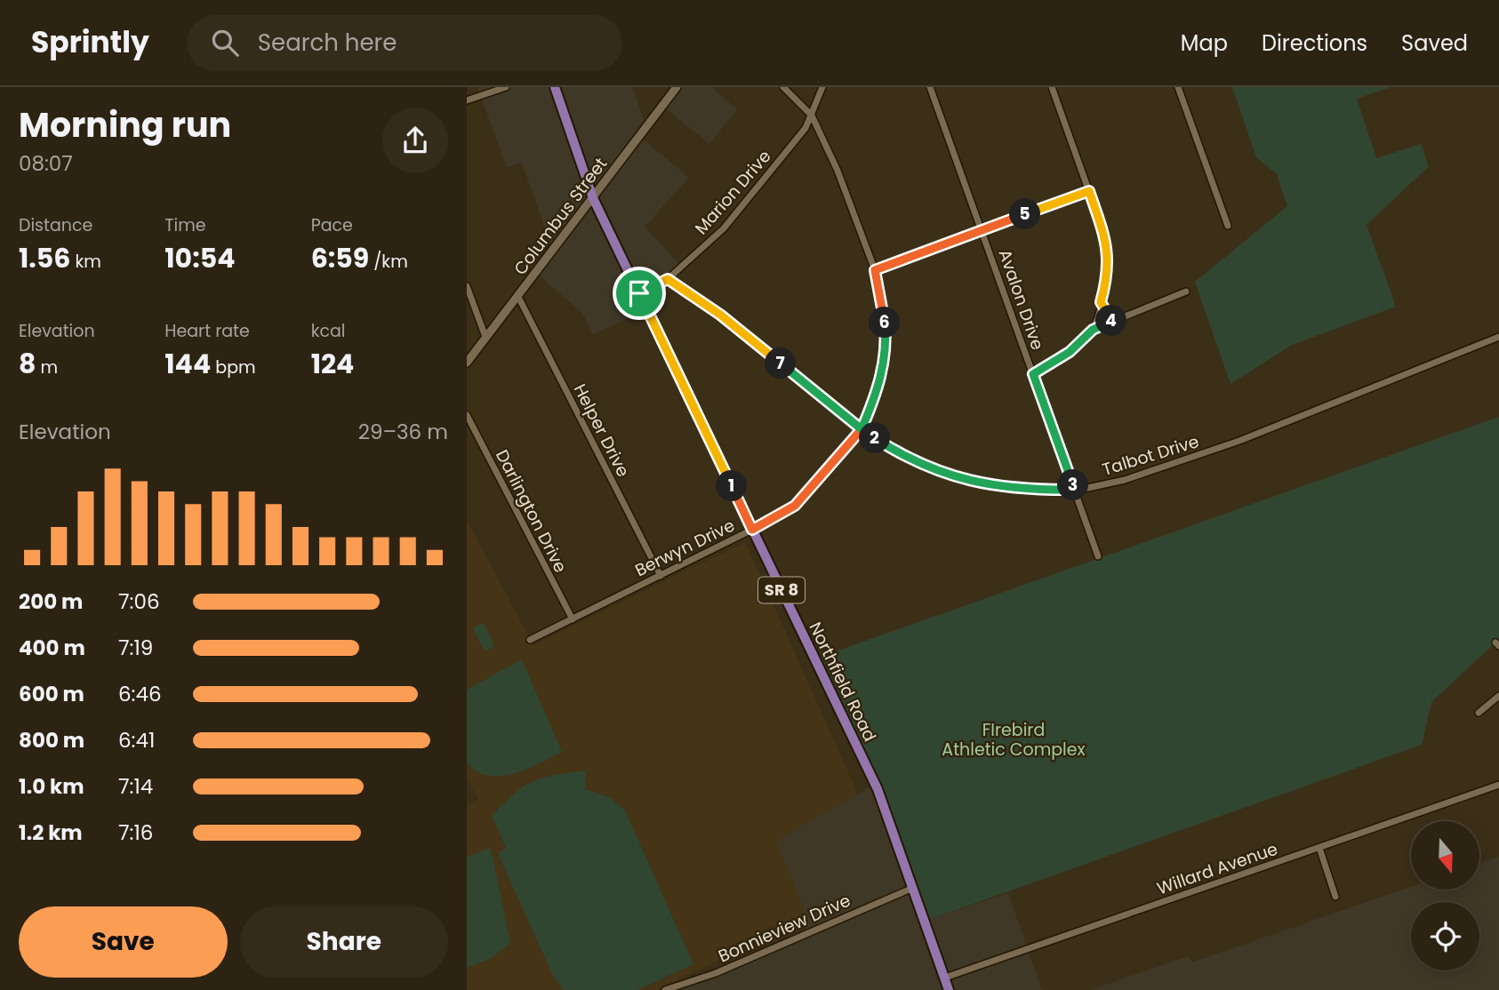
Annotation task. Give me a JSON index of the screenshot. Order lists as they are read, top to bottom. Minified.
{"streets":{"main road":["SR 8","Northfield Road"],"street":["Marion Drive","Columbus Street","Avalon Drive","Helper Drive","Talbot Drive","Darlington Drive","Berwyn Drive","Willard Avenue","Bonnieview Drive"]},"crossings":[["Marion Drive","Talbot Drive"],["Marion Drive","Berwyn Drive"],["Marion Drive","Northfield Road"],["Columbus Street","Helper Drive"],["Columbus Street","Northfield Road"],["Avalon Drive","Talbot Drive"],["Helper Drive","Berwyn Drive"],["Talbot Drive","Berwyn Drive"],["Darlington Drive","Berwyn Drive"],["Berwyn Drive","Northfield Road"],["Northfield Road","Willard Avenue"],["Northfield Road","Bonnieview Drive"]],"parks":["FIrebird Athletic Complex"],"north":"bottom","page":{"header":"Sprintly","search":"Search here","nav":["Map","Directions","Saved"],"heading":["Morning run","08:07"],"stats":[["Distance","1.56 km"],["Time","10:54"],["Pace","6:59 /km"],["Elevation","8 m"],["Heart rate","144 bpm"],["kcal","124"]],"pins":["5","4","6","7","2","3","1"],"chart":["Elevation","29–36 m"],"list":[{"name":"200 m","note":"7:06"},{"name":"400 m","note":"7:19"},{"name":"600 m","note":"6:46"},{"name":"800 m","note":"6:41"},{"name":"1.0 km","note":"7:14"},{"name":"1.2 km","note":"7:16"}],"buttons":["Save","Share"]}}
